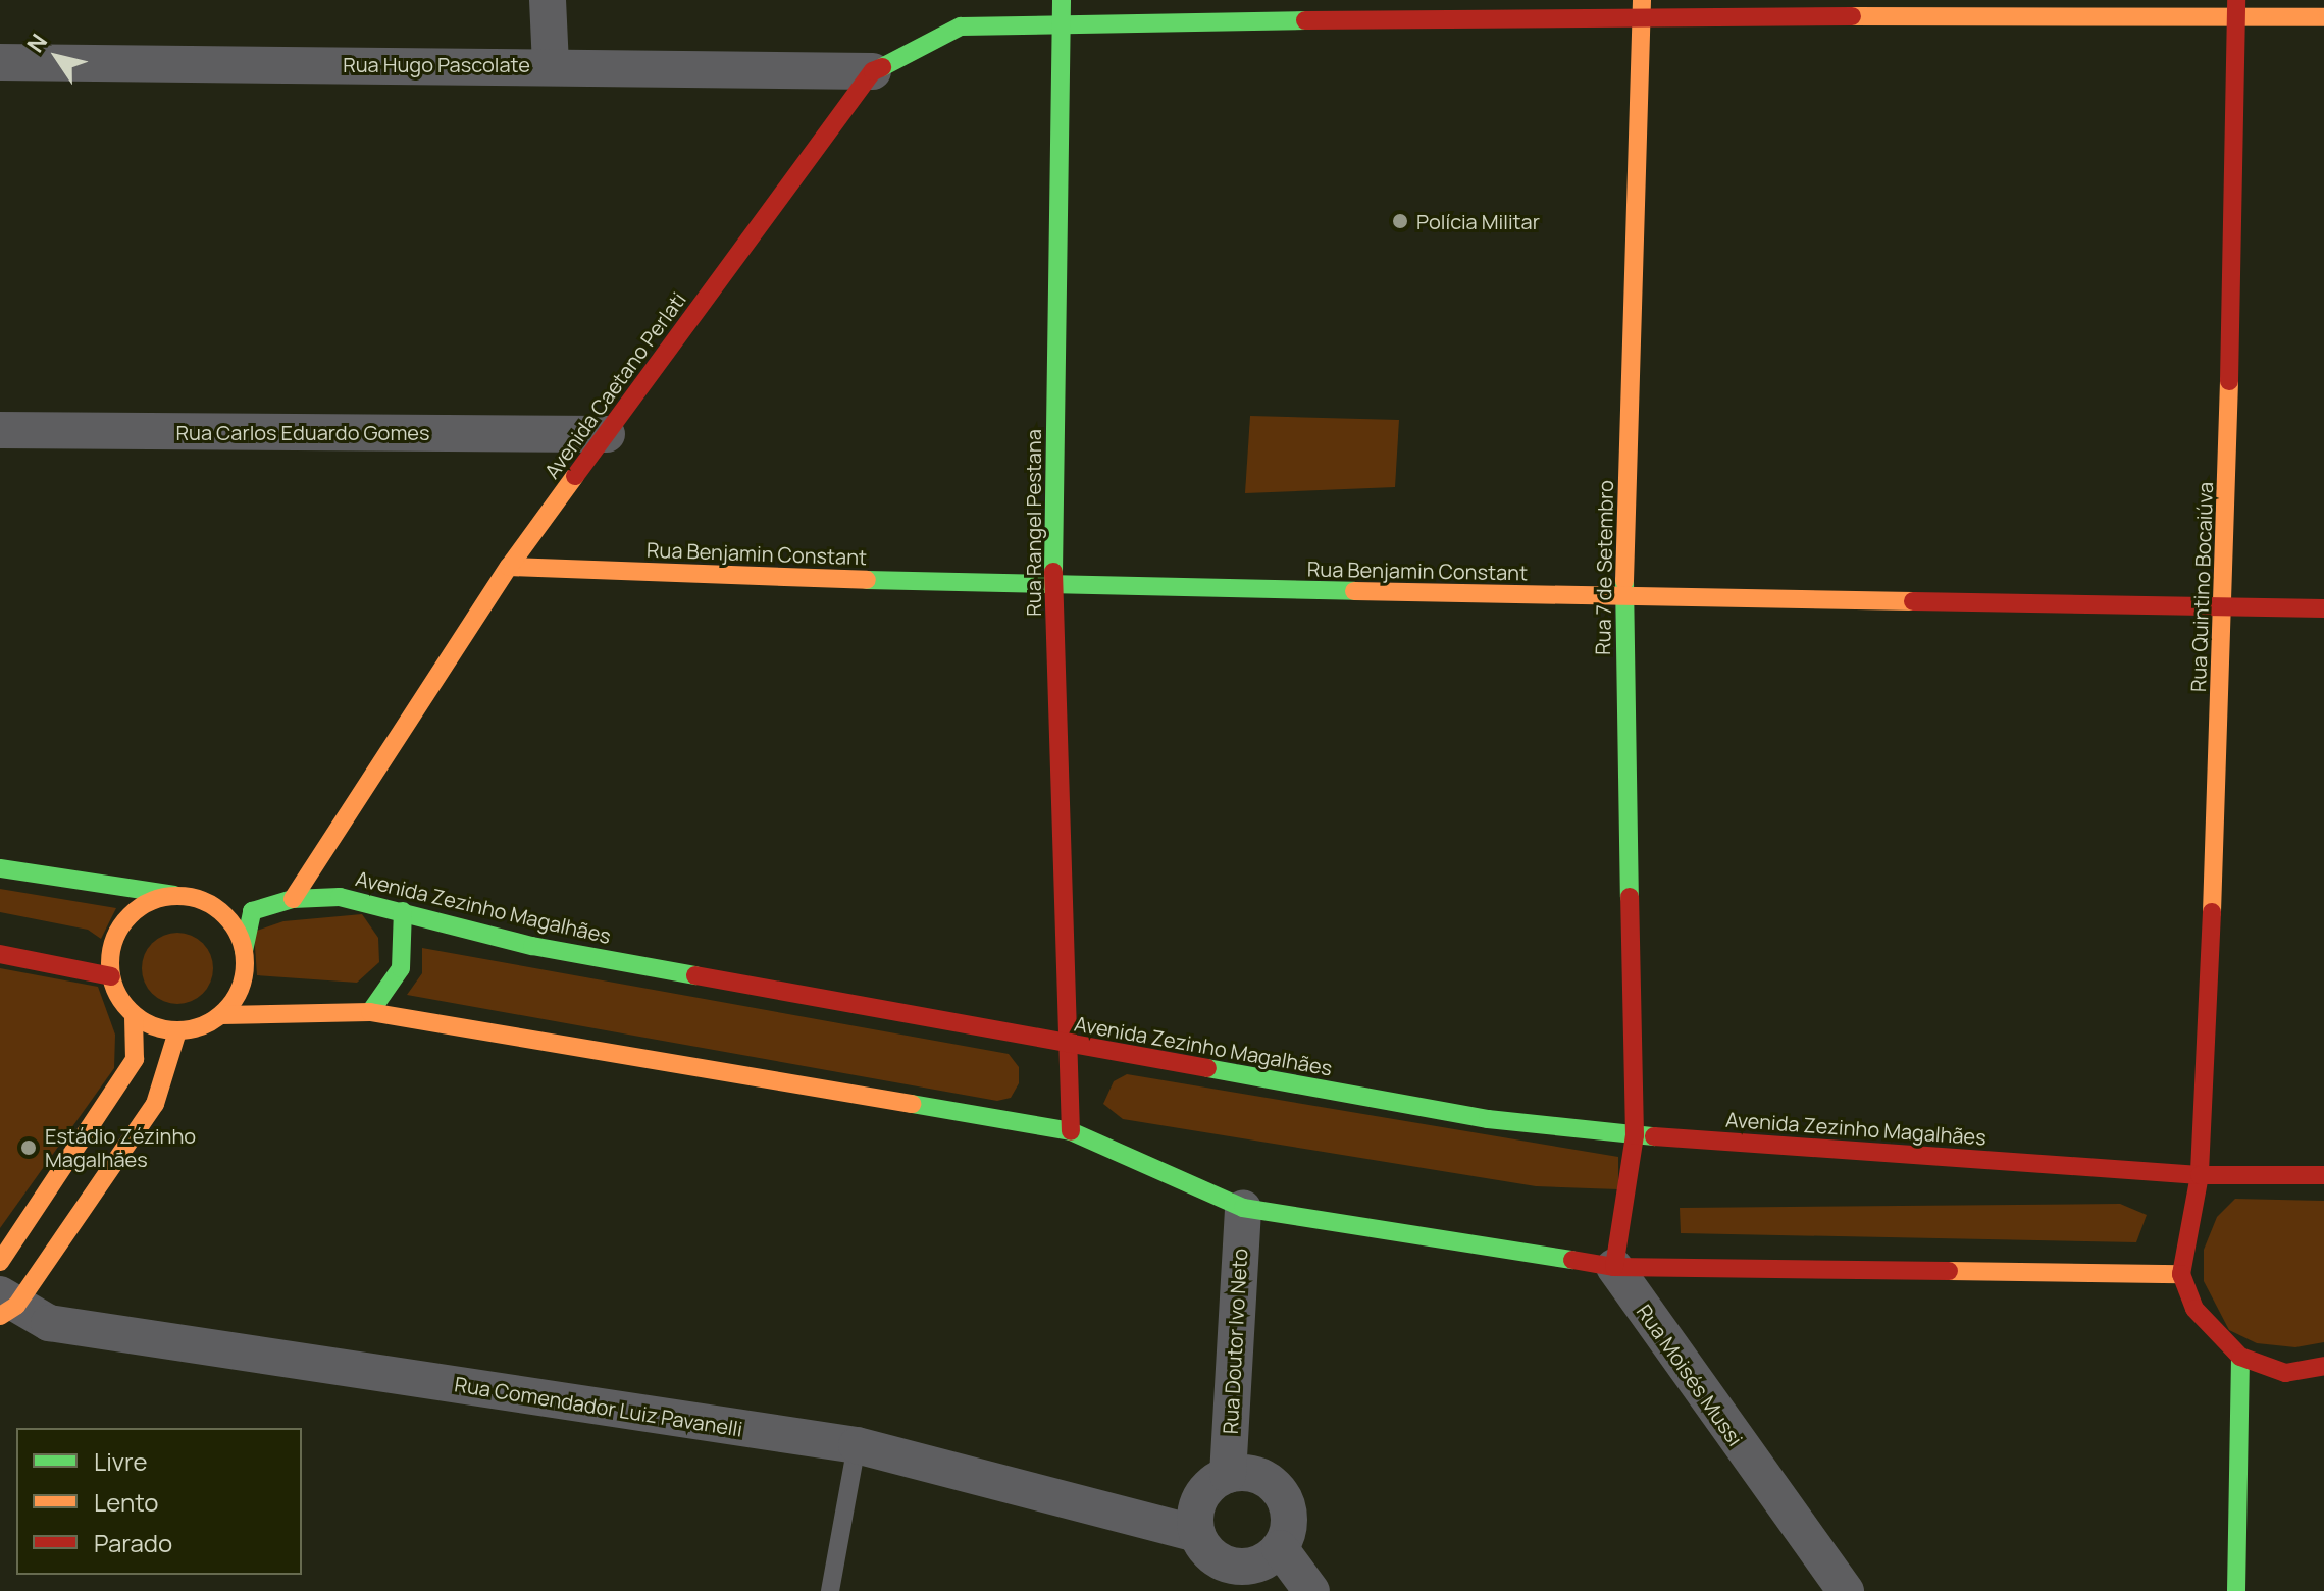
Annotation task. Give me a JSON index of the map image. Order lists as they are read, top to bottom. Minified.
{"streets":{"street":["Rua Hugo Pascolate","Avenida Caetano Perlati","Rua Carlos Eduardo Gomes","Rua Rangel Pestana","Rua Benjamin Constant","Rua 7 de Setembro","Rua Quintino Bocaiúva","Avenida Zezinho Magalhães","Rua Doutor Ivo Neto","Rua Moisés Mussi","Rua Comendador Luiz Pavanelli"]},"crossings":[["Rua Hugo Pascolate","Avenida Caetano Perlati"],["Avenida Caetano Perlati","Rua Carlos Eduardo Gomes"],["Avenida Caetano Perlati","Rua Rangel Pestana"],["Avenida Caetano Perlati","Rua Benjamin Constant"],["Avenida Caetano Perlati","Rua 7 de Setembro"],["Avenida Caetano Perlati","Rua Quintino Bocaiúva"],["Avenida Caetano Perlati","Avenida Zezinho Magalhães"],["Rua Rangel Pestana","Rua Benjamin Constant"],["Rua Rangel Pestana","Avenida Zezinho Magalhães"],["Rua Benjamin Constant","Rua 7 de Setembro"],["Rua Benjamin Constant","Rua Quintino Bocaiúva"],["Rua 7 de Setembro","Avenida Zezinho Magalhães"],["Rua Quintino Bocaiúva","Avenida Zezinho Magalhães"],["Rua Doutor Ivo Neto","Rua Comendador Luiz Pavanelli"]],"places":["Polícia Militar","Estádio Zézinho Magalhães"],"legend":["Livre","Lento","Parado"],"north":"top left"}
